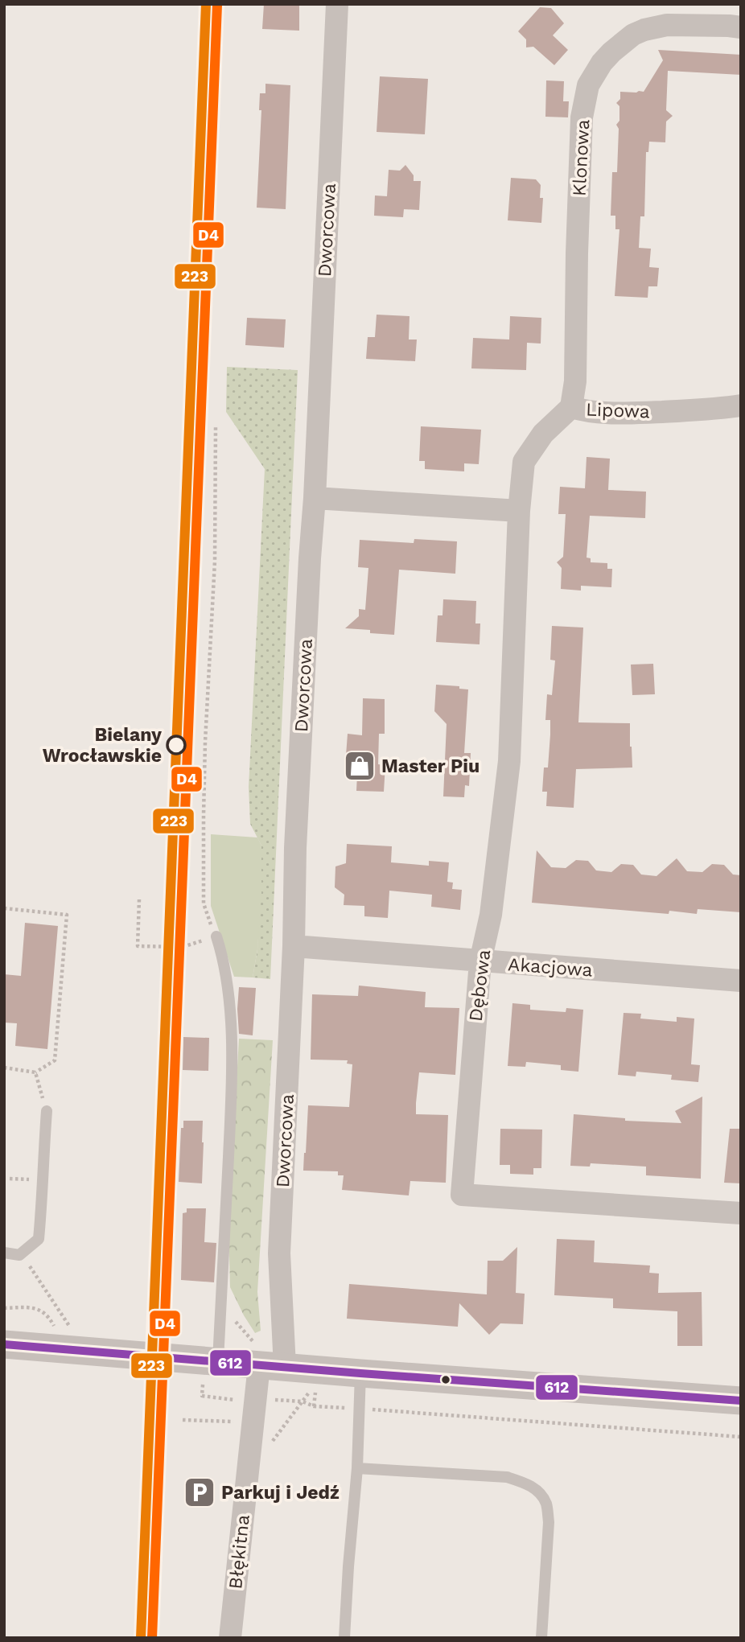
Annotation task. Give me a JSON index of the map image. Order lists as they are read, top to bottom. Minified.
{"streets":{"street":["Klonowa","Dworcowa","Lipowa","Akacjowa","Dębowa","Błękitna"]},"crossings":[["Klonowa","Lipowa"],["Dworcowa","Akacjowa"],["Dworcowa","Błękitna"],["Lipowa","Dębowa"],["Akacjowa","Dębowa"]],"places":{"other":["Bielany Wrocławskie"],"shop":["Master Piu"],"parking":["Parkuj i Jedź"]},"lines":["transit line 223","transit line D4","transit line 612"]}
